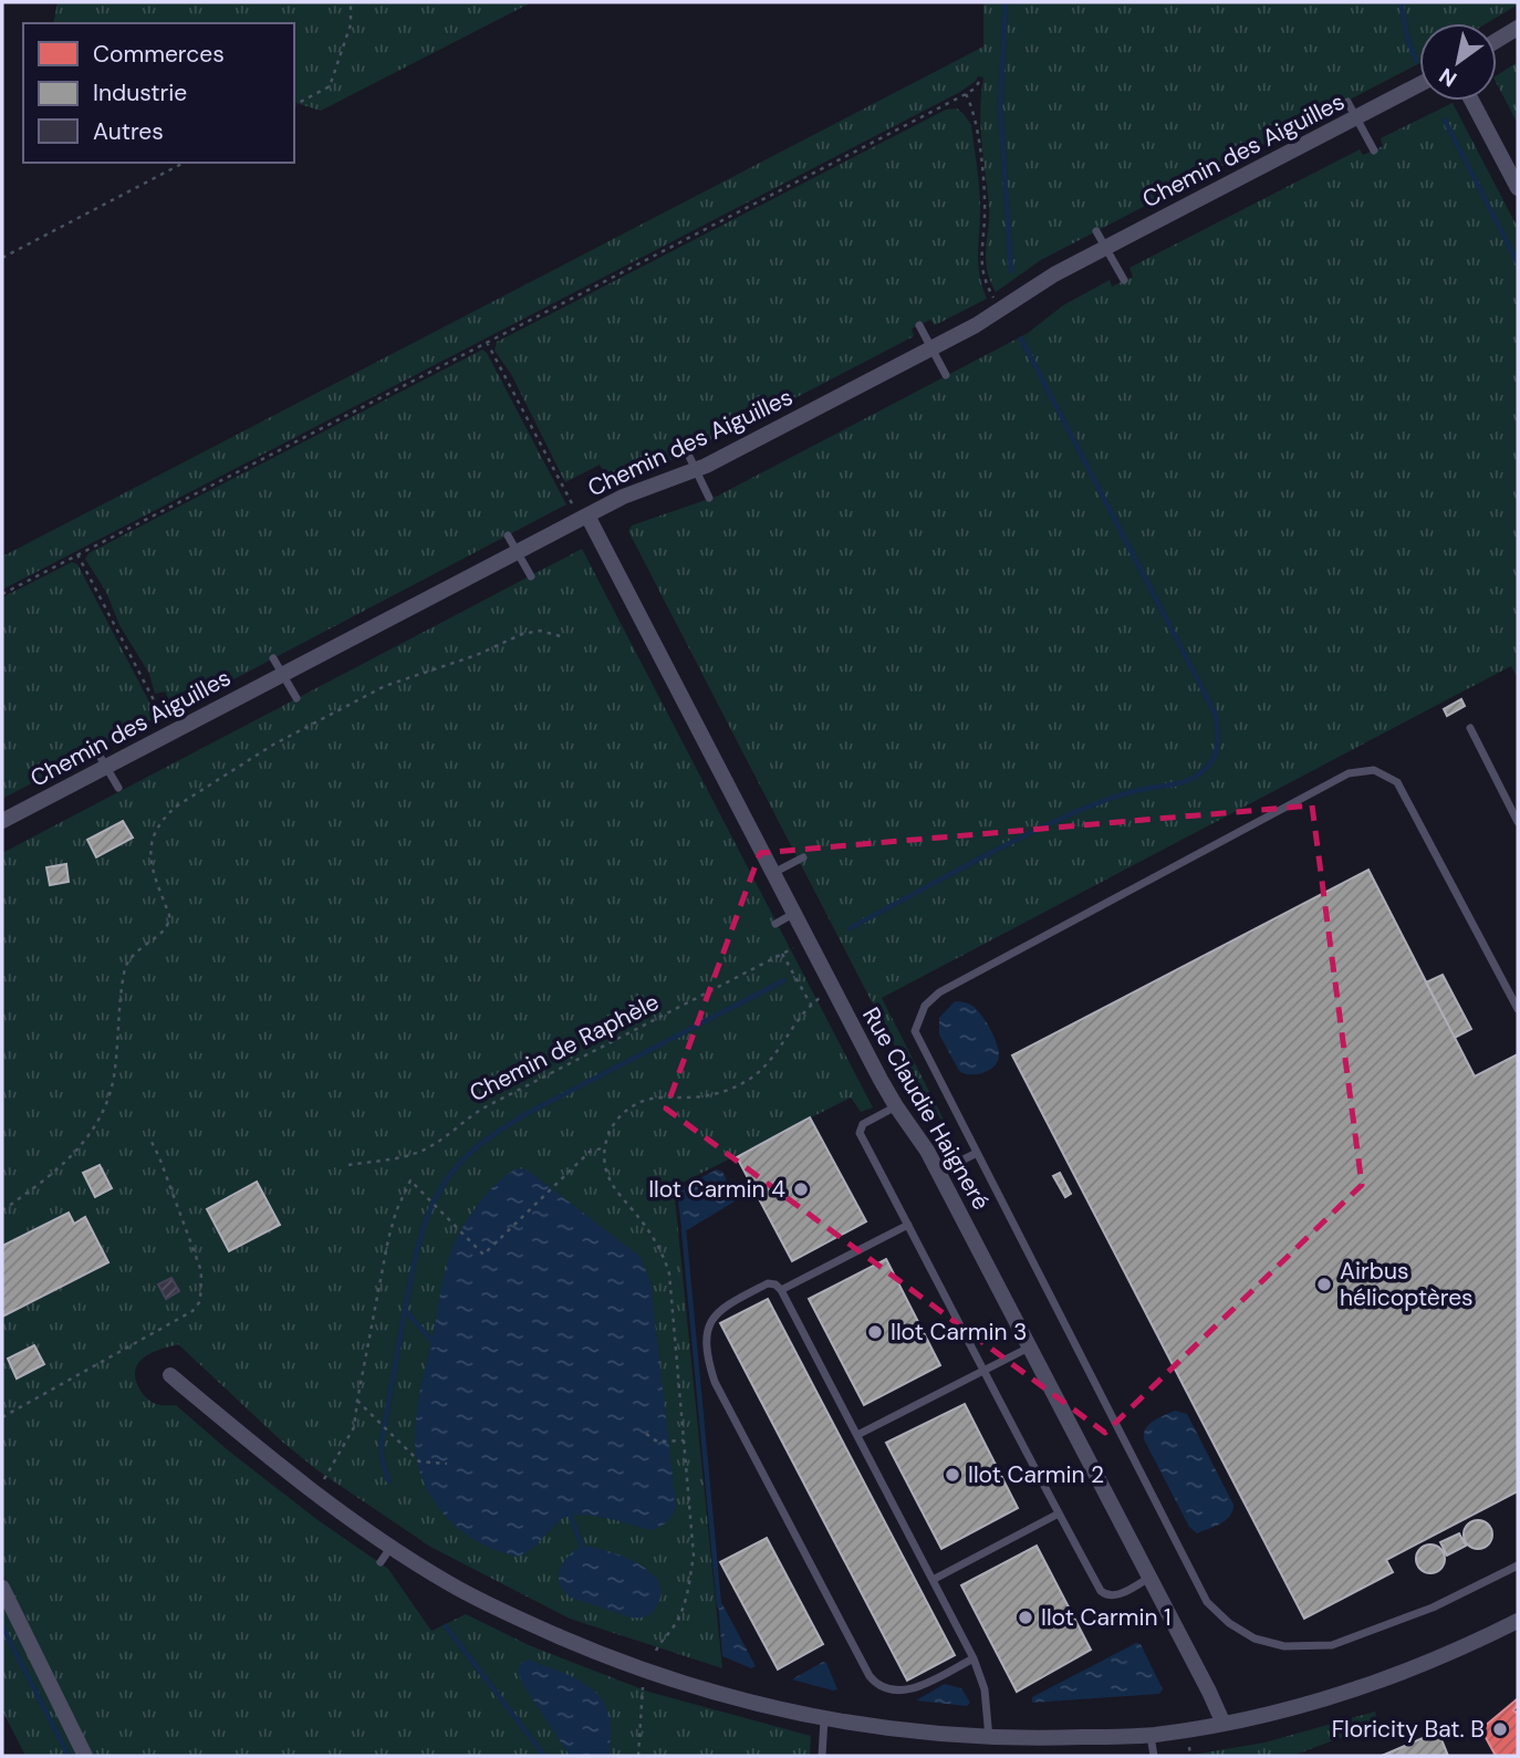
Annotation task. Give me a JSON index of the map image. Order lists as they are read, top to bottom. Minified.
{"streets":{"street":["Chemin des Aiguilles","Rue Claudie Haigneré"],"path":["Chemin de Raphèle"]},"crossings":[["Chemin des Aiguilles","Rue Claudie Haigneré"]],"places":["Ilot Carmin 4","Airbus hélicoptères","Ilot Carmin 3","Ilot Carmin 2","Ilot Carmin 1","Floricity Bat. B"],"legend":["Commerces","Industrie","Autres"],"north":"bottom left"}
